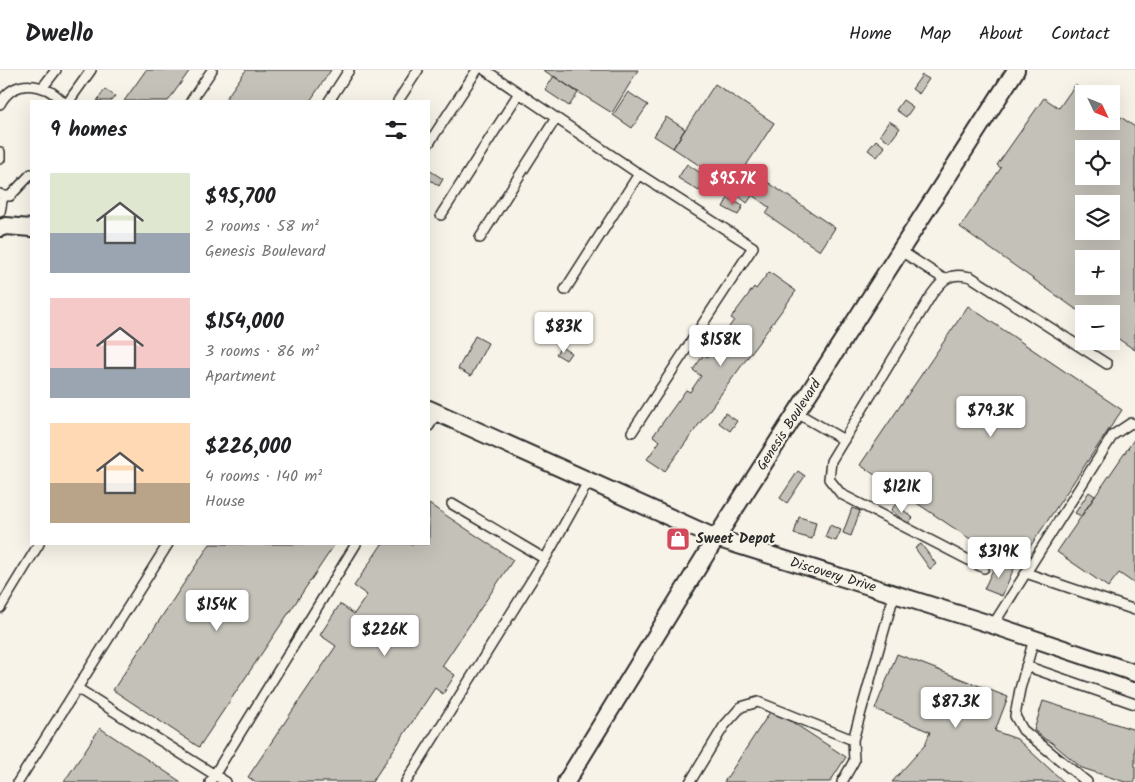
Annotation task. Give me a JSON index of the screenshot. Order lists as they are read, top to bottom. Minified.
{"streets":{"street":["Genesis Boulevard","Discovery Drive"]},"crossings":[["Genesis Boulevard","Discovery Drive"]],"places":{"shop":["Sweet Depot"]},"north":"bottom right","page":{"header":"Dwello","nav":["Home","Map","About","Contact"],"map_buttons":["+","−"],"heading":"9 homes","list":[{"name":"$95,700","note":"2 rooms · 58 m² · Genesis Boulevard"},{"name":"$154,000","note":"3 rooms · 86 m² · Apartment"},{"name":"$226,000","note":"4 rooms · 140 m² · House"}],"price":["$95.7K","$83K","$158K","$79.3K","$121K","$319K","$154K","$226K","$87.3K"]}}
